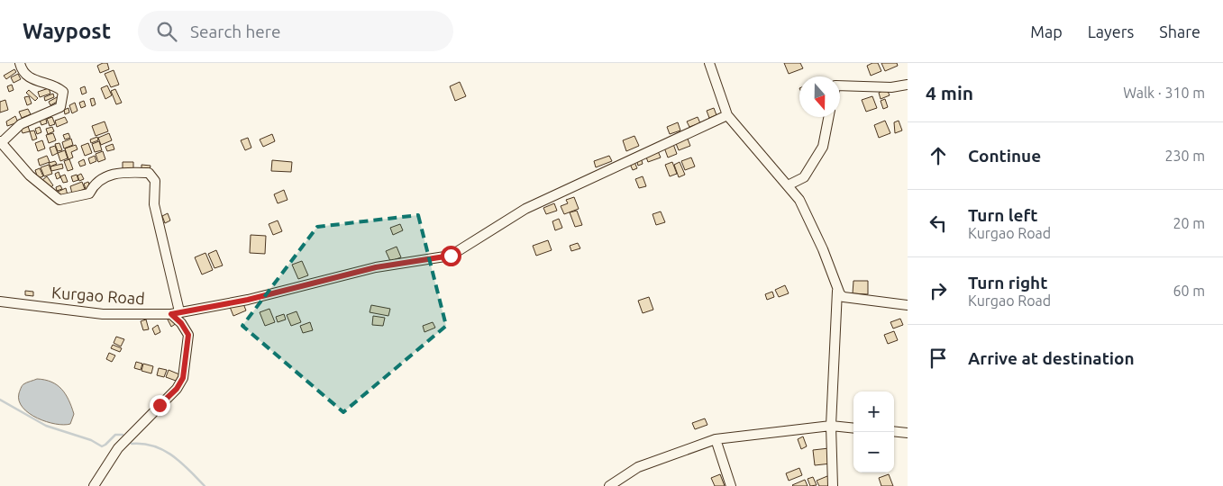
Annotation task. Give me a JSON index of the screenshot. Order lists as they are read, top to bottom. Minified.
{"streets":{"street":["Kurgao Road"]},"north":"bottom","page":{"header":"Waypost","search":"Search here","nav":["Map","Layers","Share"],"heading":["4 min","Walk · 310 m"],"list":[["Continue","230 m"],["Turn left","Kurgao Road","20 m"],["Turn right","Kurgao Road","60 m"],"Arrive at destination"],"map_buttons":["+","−"]}}
